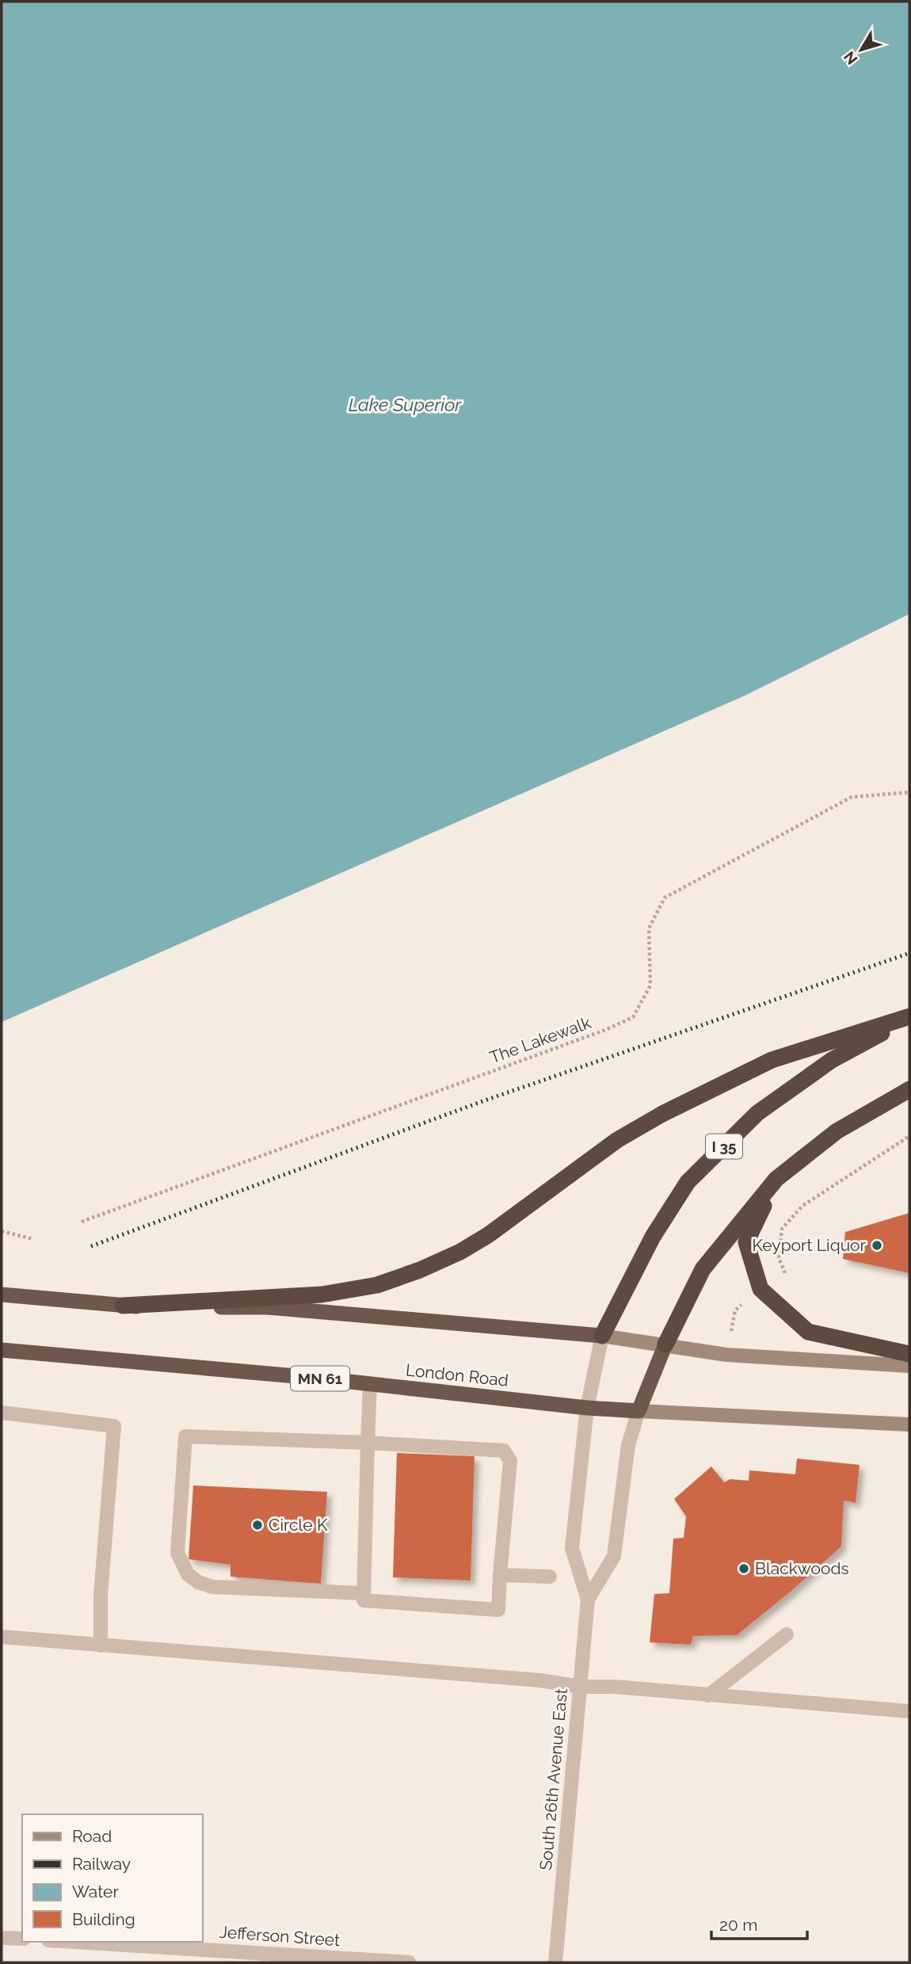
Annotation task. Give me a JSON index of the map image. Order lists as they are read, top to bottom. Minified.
{"streets":{"highway":["I 35","London Road","MN 61"],"street":["South 26th Avenue East","Jefferson Street"],"path":["The Lakewalk"]},"crossings":[["I 35","South 26th Avenue East"],["London Road","South 26th Avenue East"]],"water":["Lake Superior"],"places":["Keyport Liquor","Circle K","Blackwoods"],"legend":["Road","Railway","Water","Building"],"scale_bar":"20 m","north":"bottom left"}
